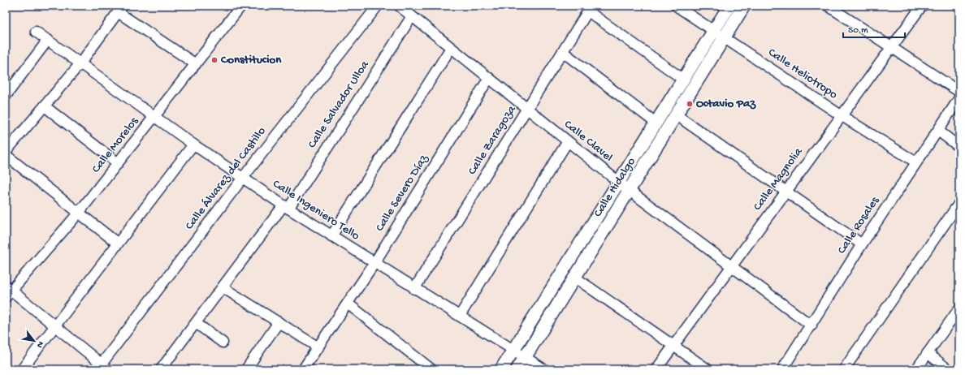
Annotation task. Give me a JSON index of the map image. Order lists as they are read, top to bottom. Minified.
{"streets":{"street":["Calle Heliotropo","Calle Salvador Ulloa","Calle Zaragoza","Calle Clavel","Calle Morelos","Calle Álvarez del Castillo","Calle Magnolia","Calle Hidalgo","Calle Severo Díaz","Calle Ingeniero Tello","Calle Rosales"]},"crossings":[["Calle Heliotropo","Calle Magnolia"],["Calle Heliotropo","Calle Hidalgo"],["Calle Heliotropo","Calle Rosales"],["Calle Salvador Ulloa","Calle Clavel"],["Calle Salvador Ulloa","Calle Ingeniero Tello"],["Calle Zaragoza","Calle Clavel"],["Calle Zaragoza","Calle Ingeniero Tello"],["Calle Clavel","Calle Magnolia"],["Calle Clavel","Calle Hidalgo"],["Calle Clavel","Calle Severo Díaz"],["Calle Clavel","Calle Rosales"],["Calle Morelos","Calle Ingeniero Tello"],["Calle Álvarez del Castillo","Calle Ingeniero Tello"],["Calle Hidalgo","Calle Ingeniero Tello"],["Calle Severo Díaz","Calle Ingeniero Tello"]],"places":["Constitucion","Octavio Paz"],"scale_bar":"50 m","north":"bottom right"}
